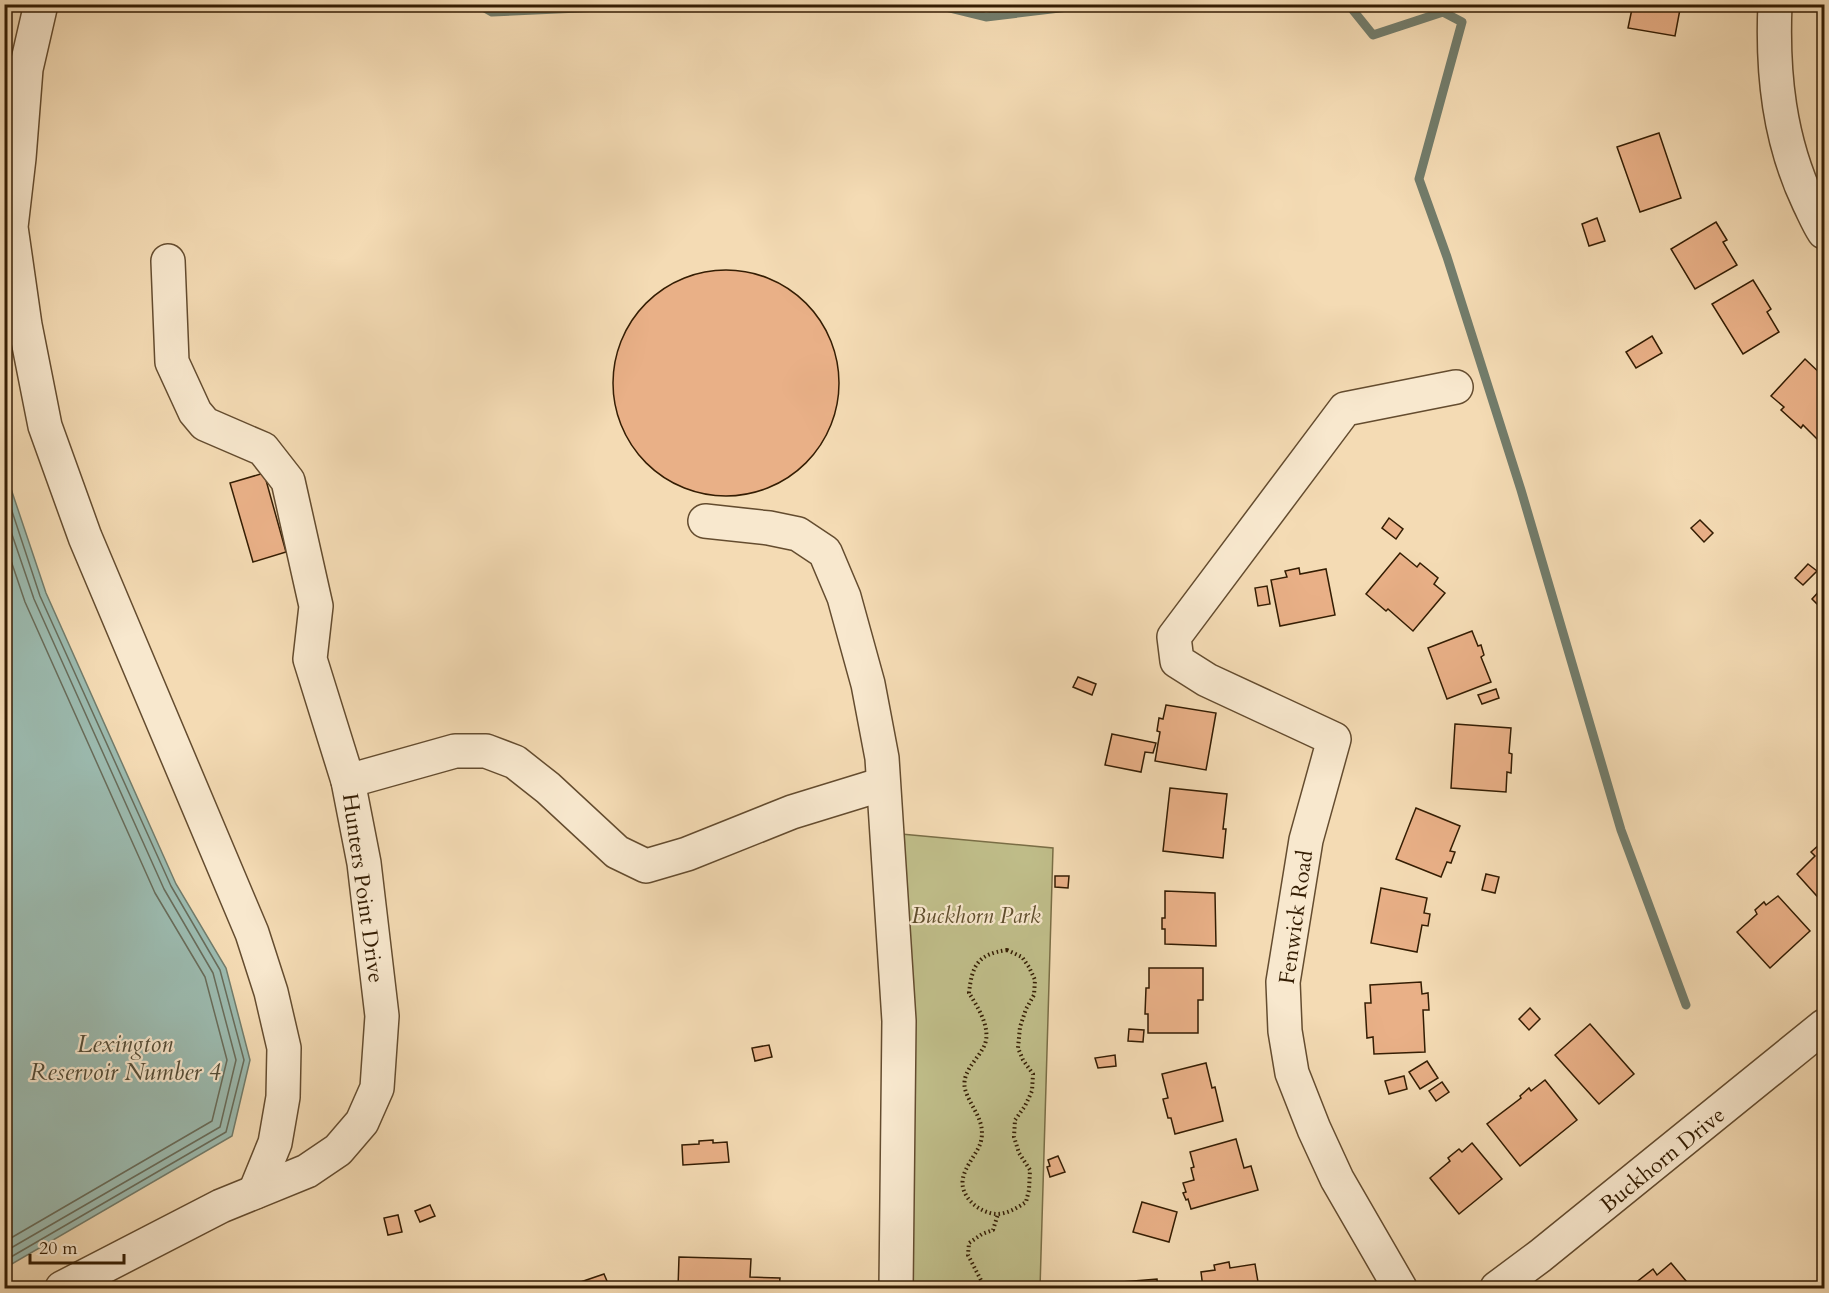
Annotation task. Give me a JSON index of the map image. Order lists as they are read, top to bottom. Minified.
{"streets":{"street":["Hunters Point Drive","Fenwick Road","Buckhorn Drive"]},"water":["Lexington Reservoir Number 4"],"parks":["Buckhorn Park"],"scale_bar":"20 m"}
